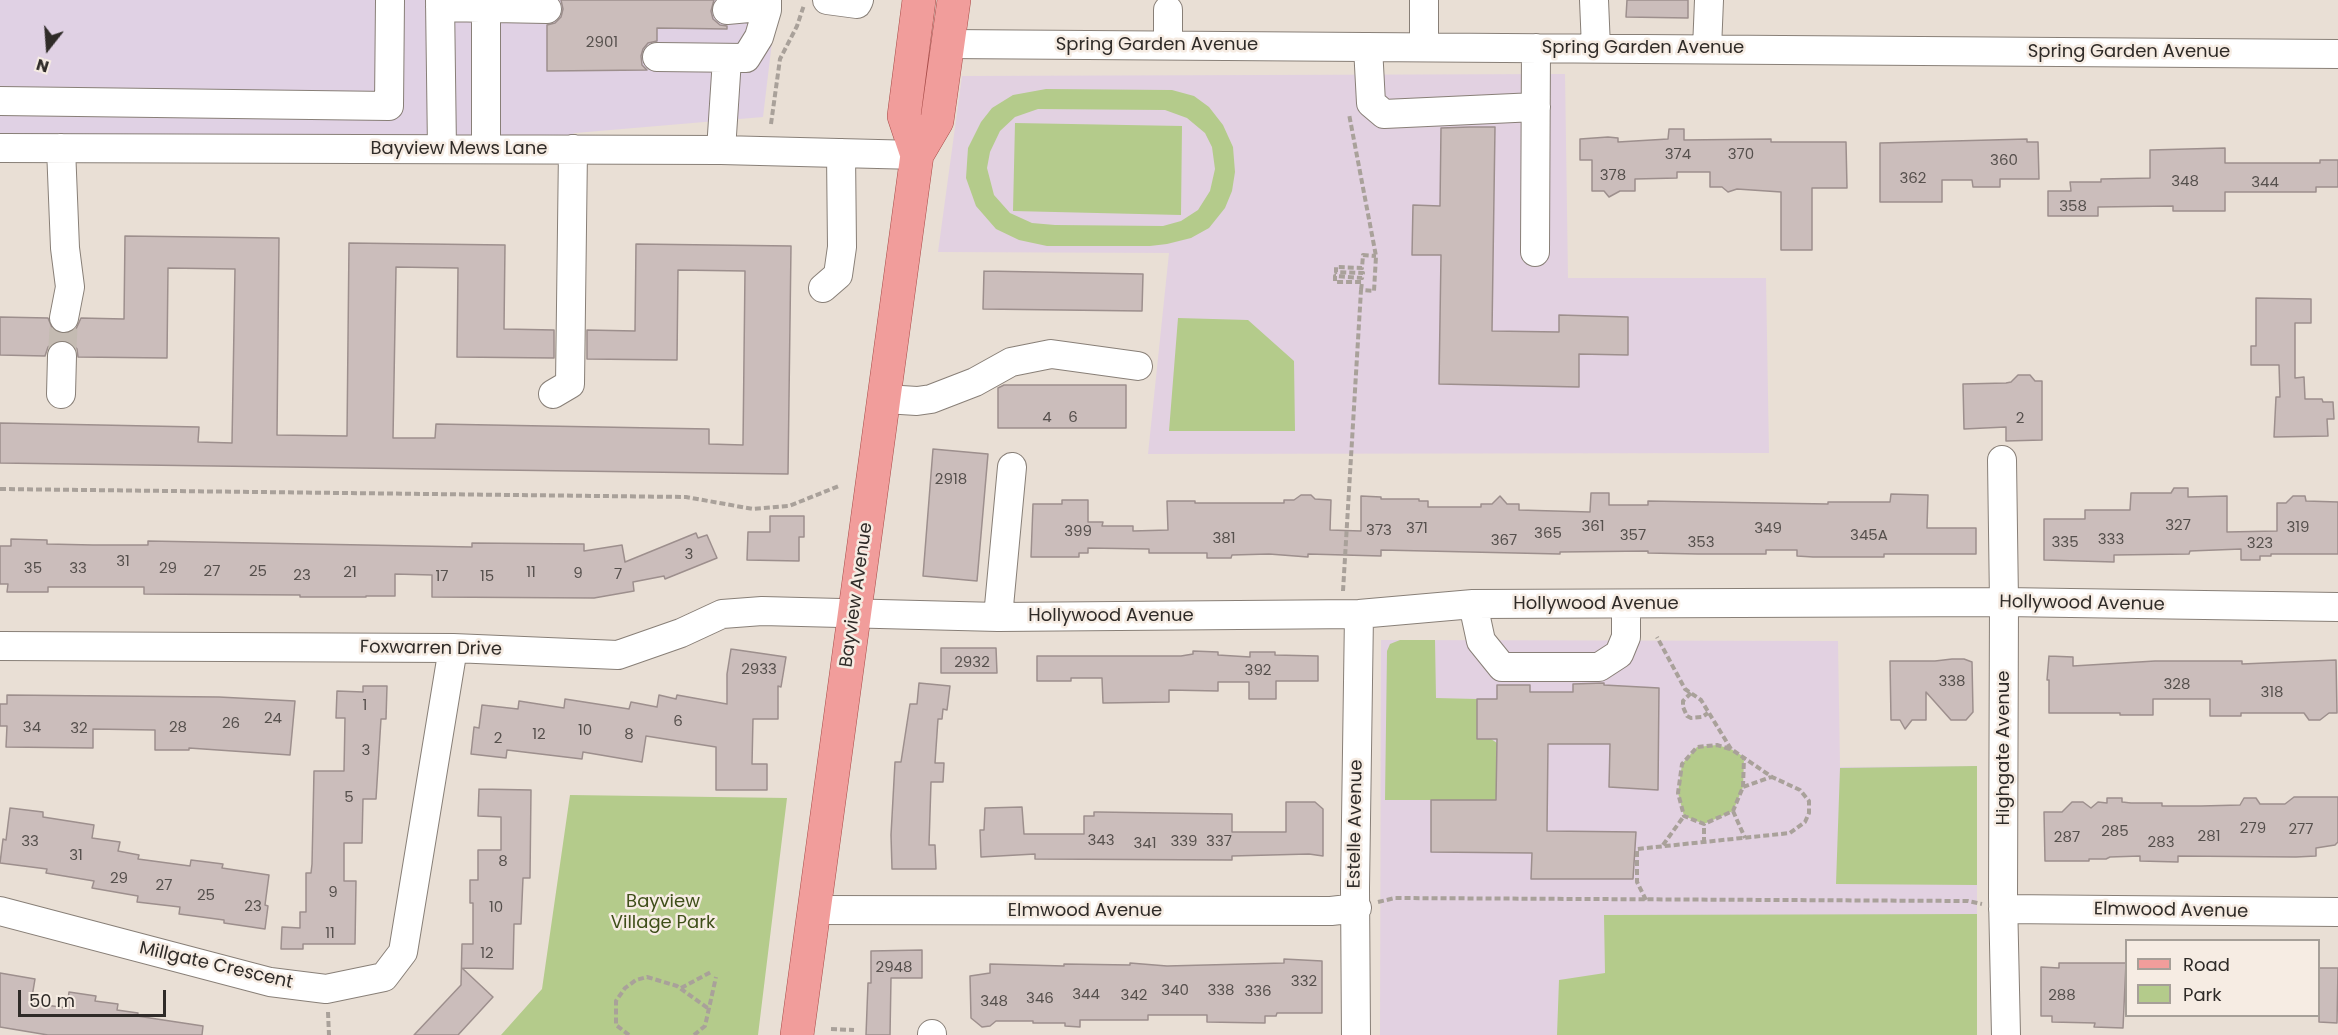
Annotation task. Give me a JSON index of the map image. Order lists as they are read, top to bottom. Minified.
{"streets":{"main road":["Bayview Avenue"],"street":["Spring Garden Avenue","Bayview Mews Lane","Hollywood Avenue","Foxwarren Drive","Highgate Avenue","Estelle Avenue","Elmwood Avenue","Millgate Crescent"]},"crossings":[["Spring Garden Avenue","Bayview Avenue"],["Bayview Mews Lane","Bayview Avenue"],["Bayview Avenue","Hollywood Avenue"],["Bayview Avenue","Foxwarren Drive"],["Bayview Avenue","Elmwood Avenue"],["Hollywood Avenue","Foxwarren Drive"],["Hollywood Avenue","Highgate Avenue"],["Hollywood Avenue","Estelle Avenue"],["Foxwarren Drive","Millgate Crescent"],["Highgate Avenue","Elmwood Avenue"],["Estelle Avenue","Elmwood Avenue"]],"parks":["Bayview Village Park"],"house_numbers":["2901","374","370","360","378","362","348","344","358","4","6","2","2918","327","361","319","371","349","373","399","365","357","345A","381","333","367","353","335","323","3","31","35","33","29","27","25","21","11","9","7","23","17","15","2932","2933","392","338","328","318","1","24","6","26","34","28","32","10","12","8","2","3","5","279","277","285","281","287","343","33","339","337","283","341","31","8","29","27","9","25","23","10","11","12","2948","332","340","338","336","344","342","288","346","348"],"legend":["Road","Park"],"scale_bar":"50 m","north":"bottom"}
